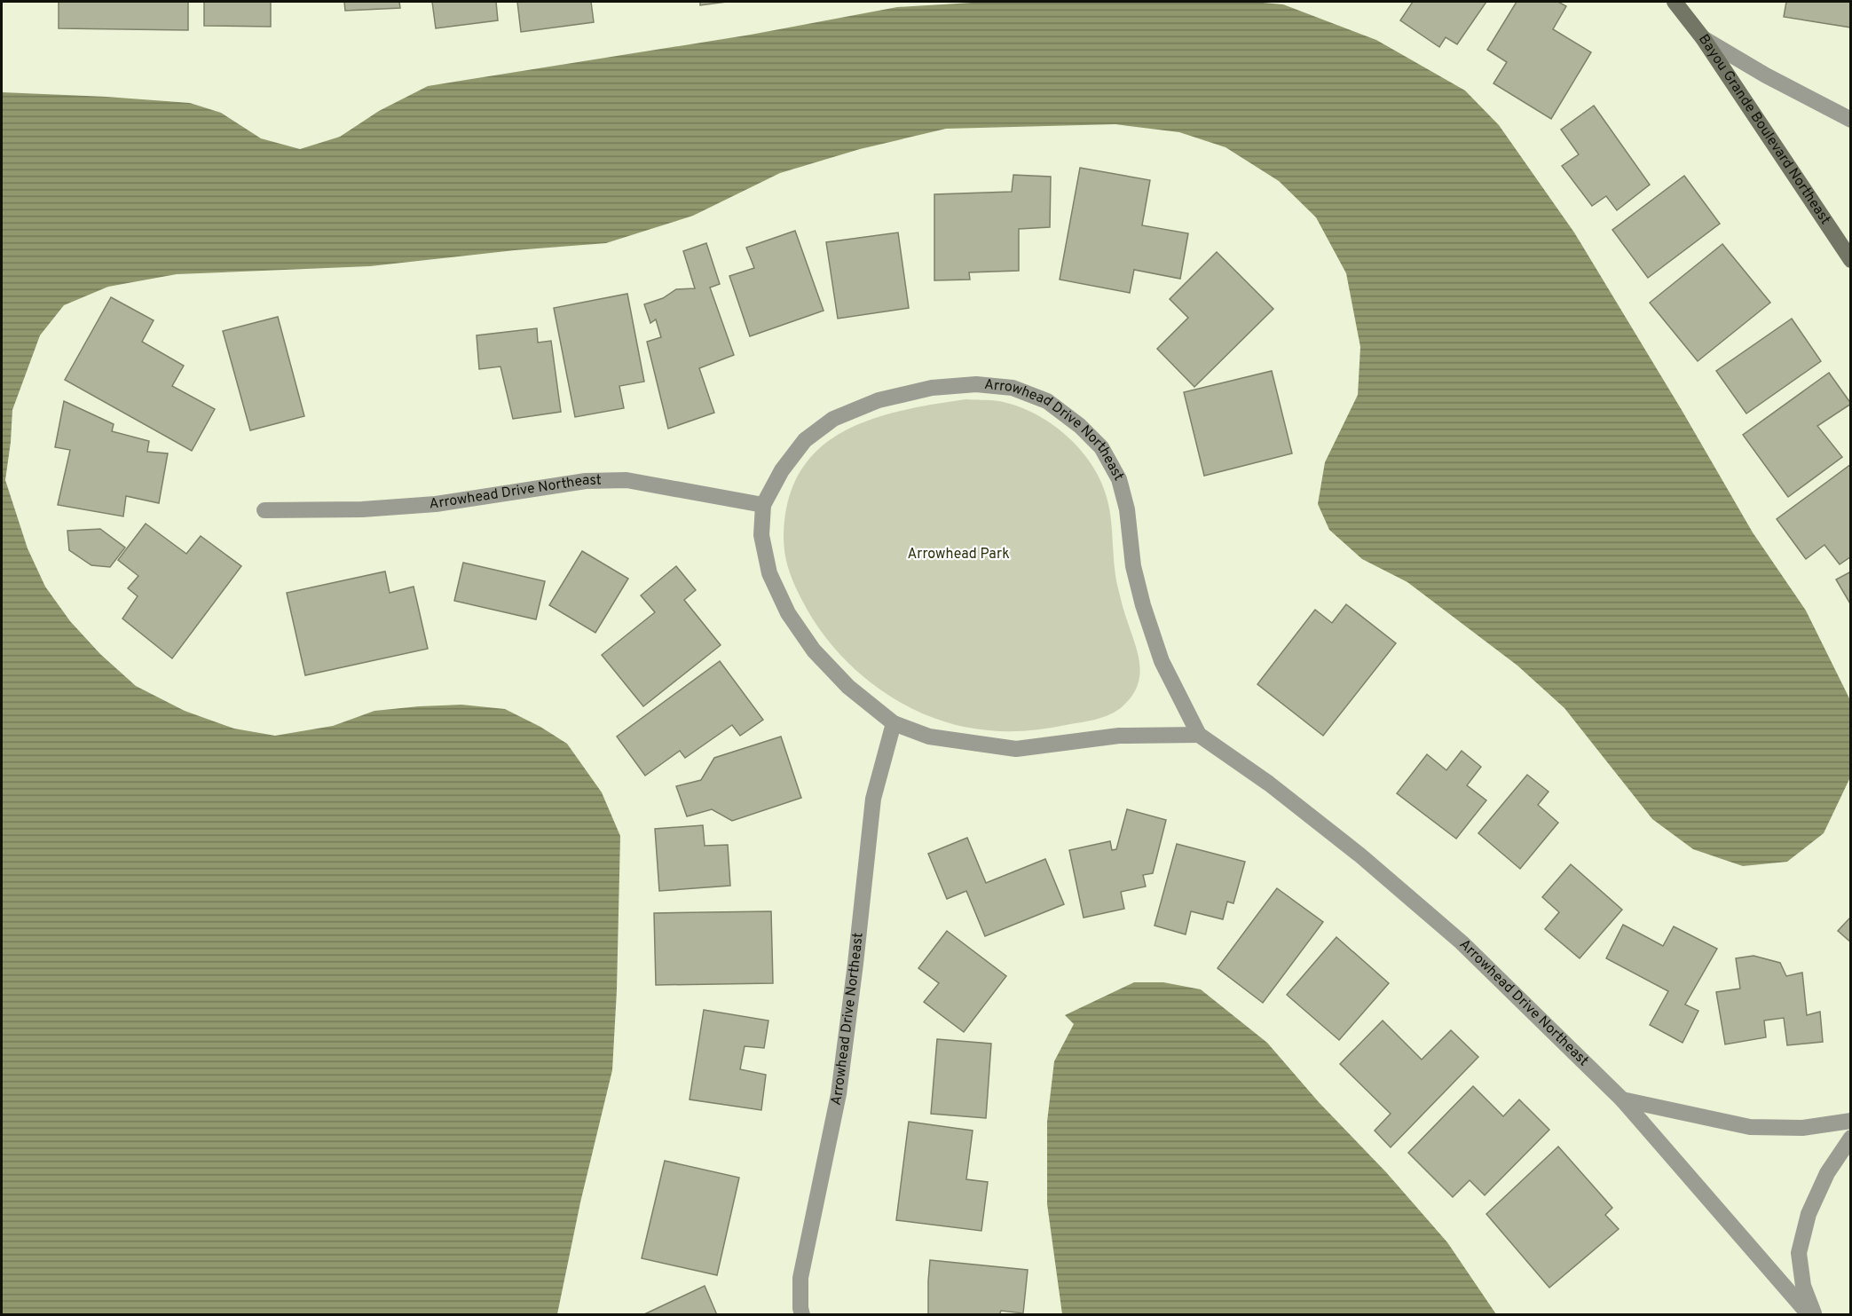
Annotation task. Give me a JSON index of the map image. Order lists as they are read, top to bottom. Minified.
{"streets":{"street":["Bayou Grande Boulevard Northeast","Arrowhead Drive Northeast"]},"parks":["Arrowhead Park"]}
